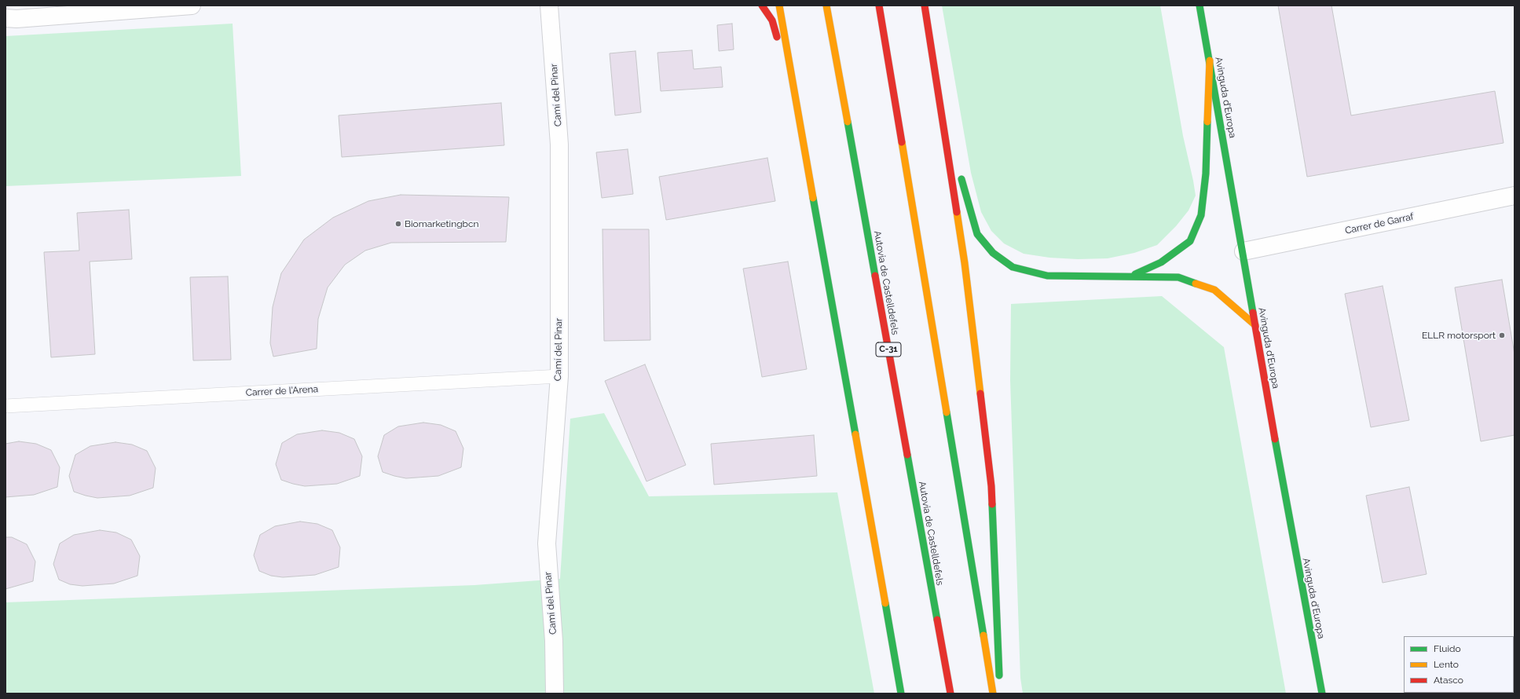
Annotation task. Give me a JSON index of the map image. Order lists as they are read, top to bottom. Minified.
{"streets":{"main road":["Avinguda d'Europa","Autovia de Castelldefels","C-31"],"street":["Camí del Pinar","Carrer de Garraf"],"lane":["Carrer de l'Arena"]},"crossings":[["Camí del Pinar","Carrer de l'Arena"],["Avinguda d'Europa","Carrer de Garraf"]],"places":["Biomarketingbcn","ELLR motorsport"],"legend":["Fluido","Lento","Atasco"]}
